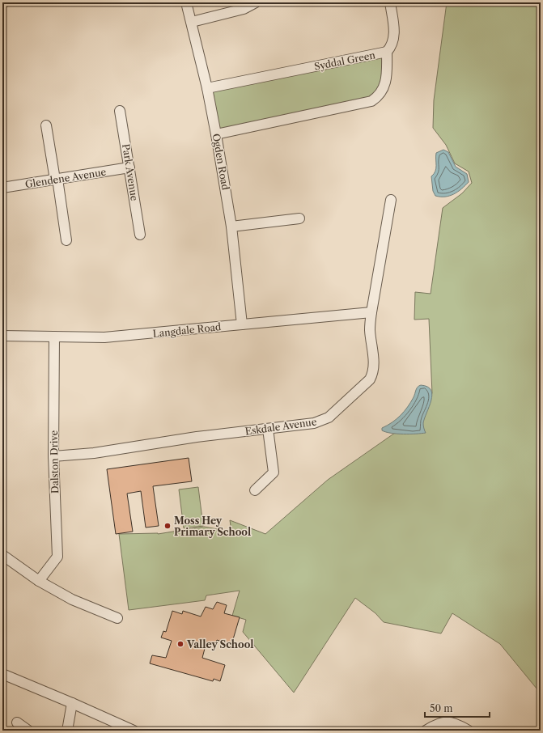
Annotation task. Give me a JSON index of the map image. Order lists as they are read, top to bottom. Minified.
{"streets":{"street":["Syddal Green","Ogden Road","Park Avenue","Glendene Avenue","Langdale Road","Eskdale Avenue","Dalston Drive"]},"crossings":[["Syddal Green","Ogden Road"],["Ogden Road","Langdale Road"],["Park Avenue","Glendene Avenue"],["Langdale Road","Eskdale Avenue"],["Langdale Road","Dalston Drive"],["Eskdale Avenue","Dalston Drive"]],"places":["Moss Hey Primary School","Valley School"],"scale_bar":"50 m"}
